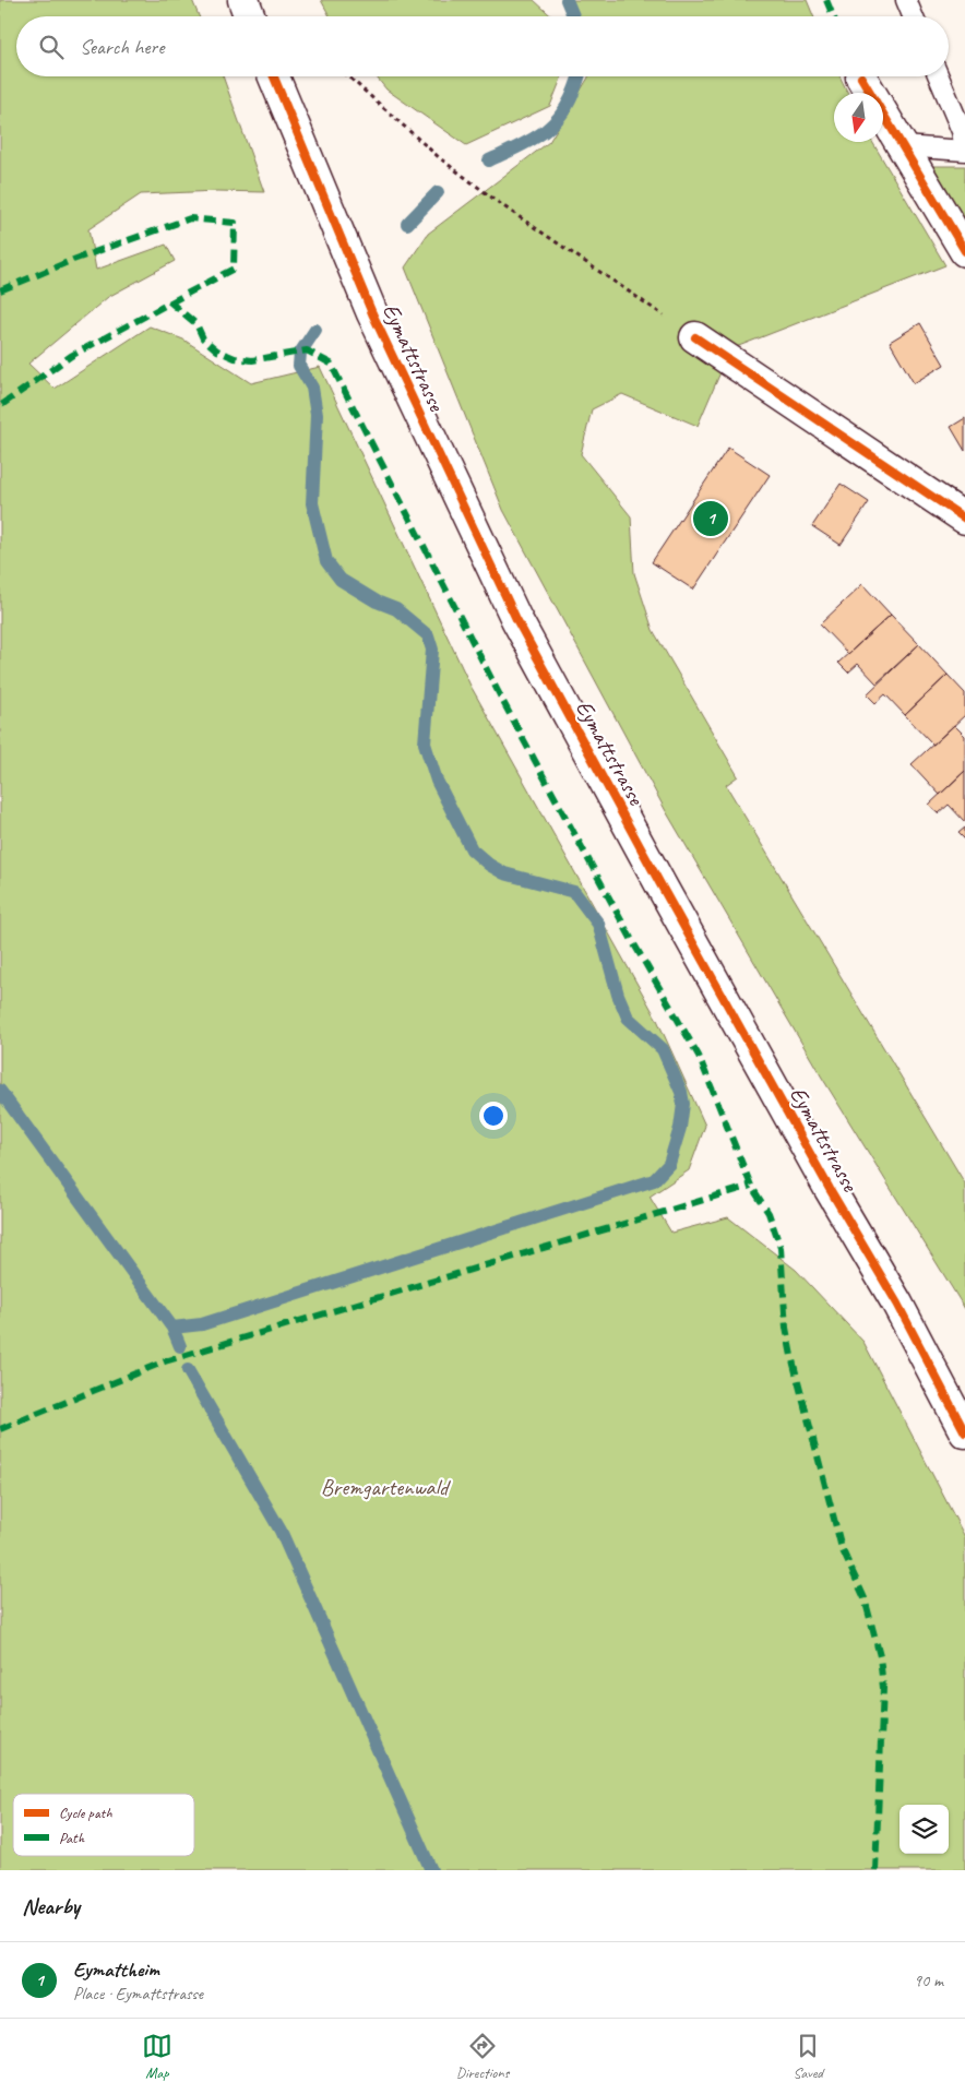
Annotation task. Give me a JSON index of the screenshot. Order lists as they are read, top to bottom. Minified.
{"streets":{"main road":["Eymattstrasse"]},"parks":["Bremgartenwald"],"legend":["Cycle path","Path"],"north":"bottom","page":{"search":"Search here","pins":"1","heading":"Nearby","list":[{"mark":"1","name":"Eymattheim","note":"Place · Eymattstrasse","value":"90 m"}],"nav":["Map","Directions","Saved"]}}
